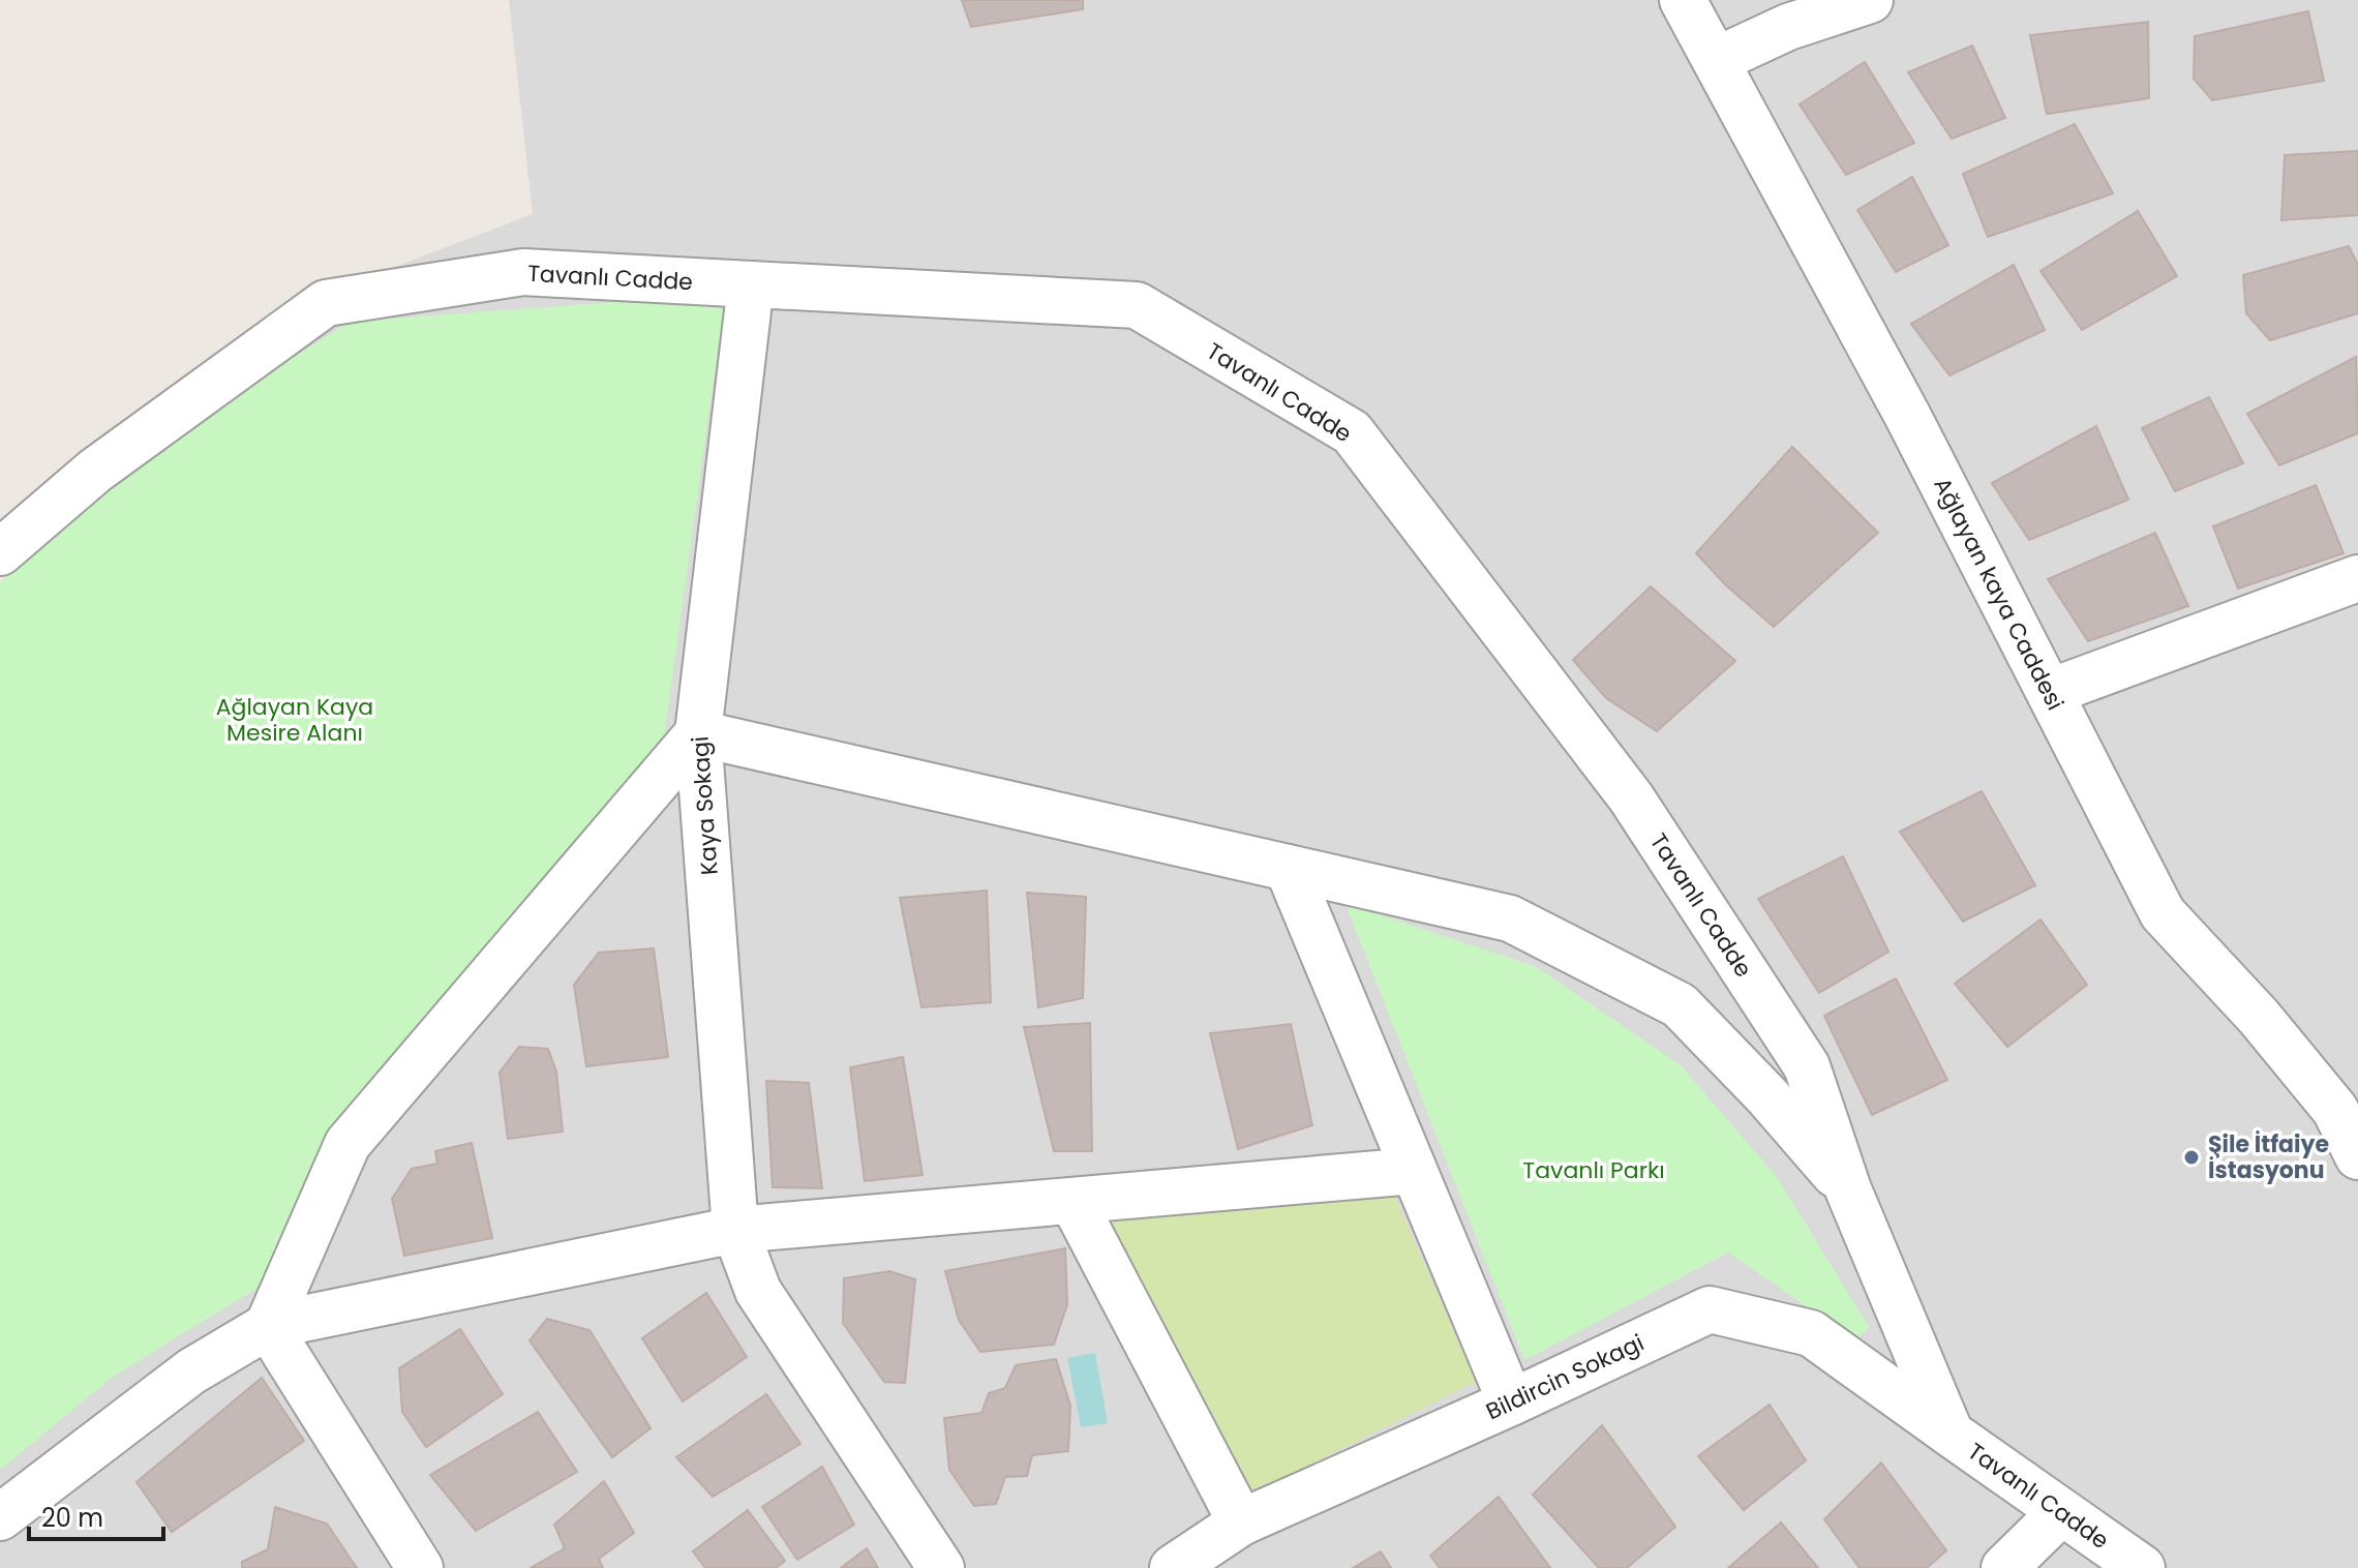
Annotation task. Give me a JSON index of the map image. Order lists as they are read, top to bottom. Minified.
{"streets":{"street":["Tavanlı Cadde","Ağlayan kaya Caddesi","Kaya Sokagi","Bildircin Sokagi"]},"crossings":[["Tavanlı Cadde","Kaya Sokagi"],["Tavanlı Cadde","Bildircin Sokagi"]],"parks":["Ağlayan Kaya Mesire Alanı","Tavanlı Parkı"],"places":["Şile İtfaiye İstasyonu"],"scale_bar":"20 m"}
